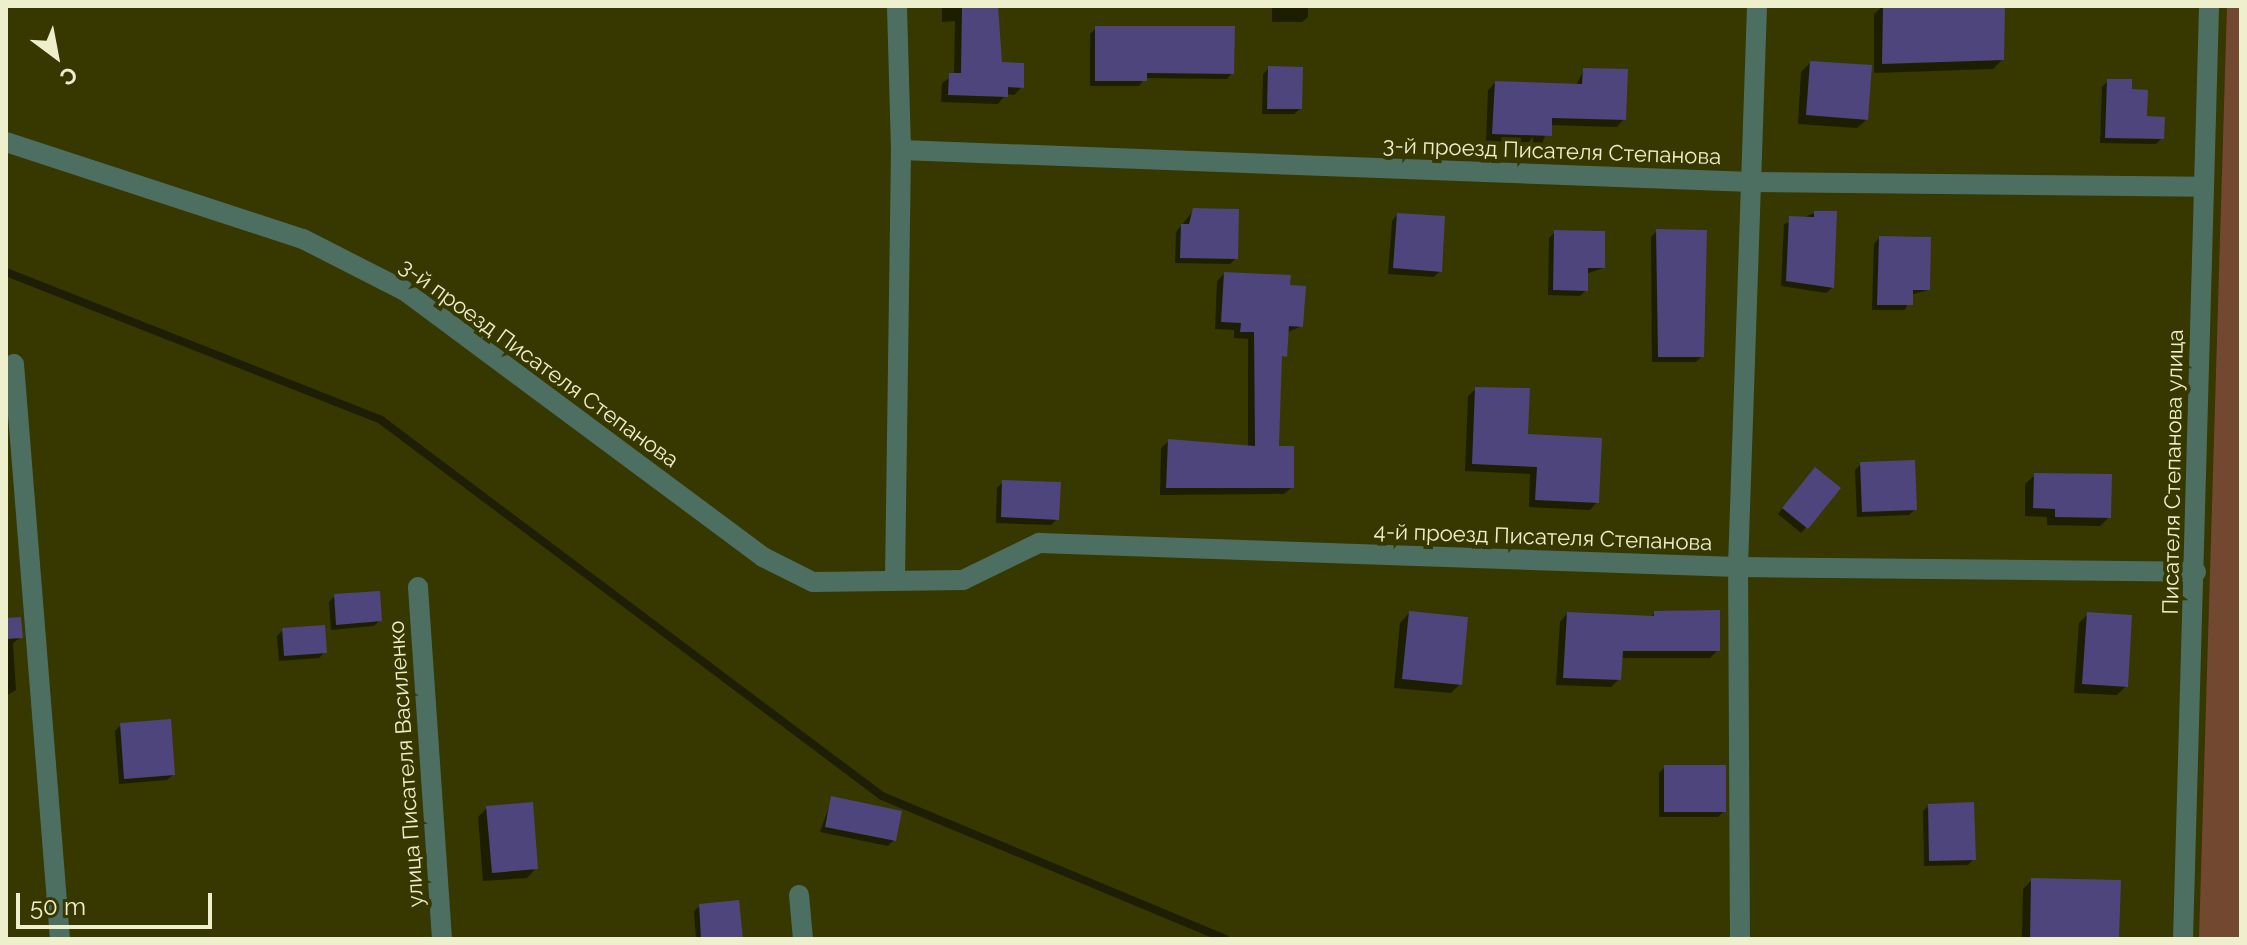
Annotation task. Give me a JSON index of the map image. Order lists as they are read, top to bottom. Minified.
{"streets":{"street":["3-й проезд Писателя Степанова","Писателя Степанова улица","4-й проезд Писателя Степанова","улица Писателя Василенко"]},"crossings":[["3-й проезд Писателя Степанова","Писателя Степанова улица"],["3-й проезд Писателя Степанова","4-й проезд Писателя Степанова"],["Писателя Степанова улица","4-й проезд Писателя Степанова"]],"scale_bar":"50 m","north":"bottom right"}
